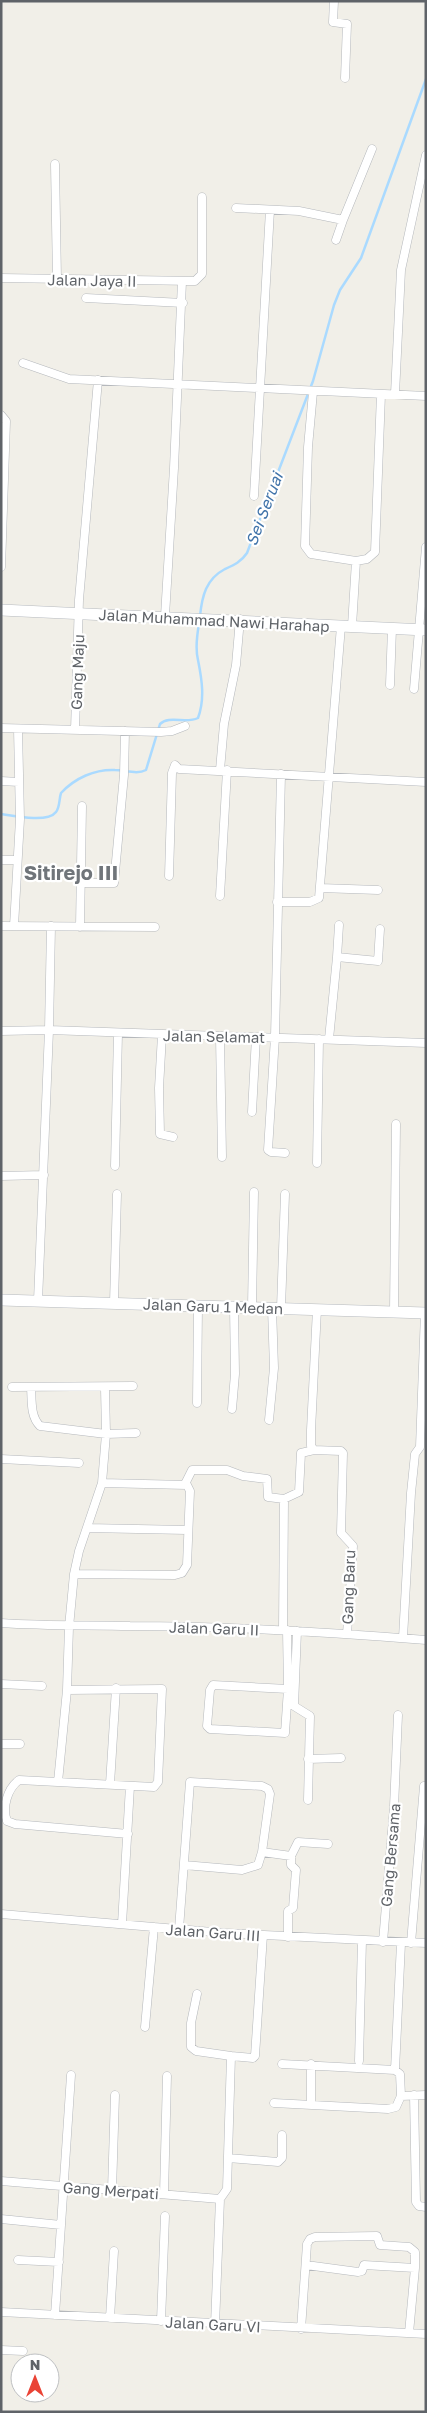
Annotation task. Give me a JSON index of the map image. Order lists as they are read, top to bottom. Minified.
{"streets":{"street":["Jalan Jaya II","Jalan Muhammad Nawi Harahap","Gang Maju","Jalan Selamat","Jalan Garu 1 Medan","Gang Baru","Jalan Garu II","Gang Bersama","Jalan Garu III","Gang Merpati","Jalan Garu VI"]},"crossings":[["Jalan Muhammad Nawi Harahap","Gang Maju"],["Gang Baru","Jalan Garu II"],["Gang Bersama","Jalan Garu III"]],"districts":["Sitirejo III"],"water":["Sei Seruai"],"north":"top"}
